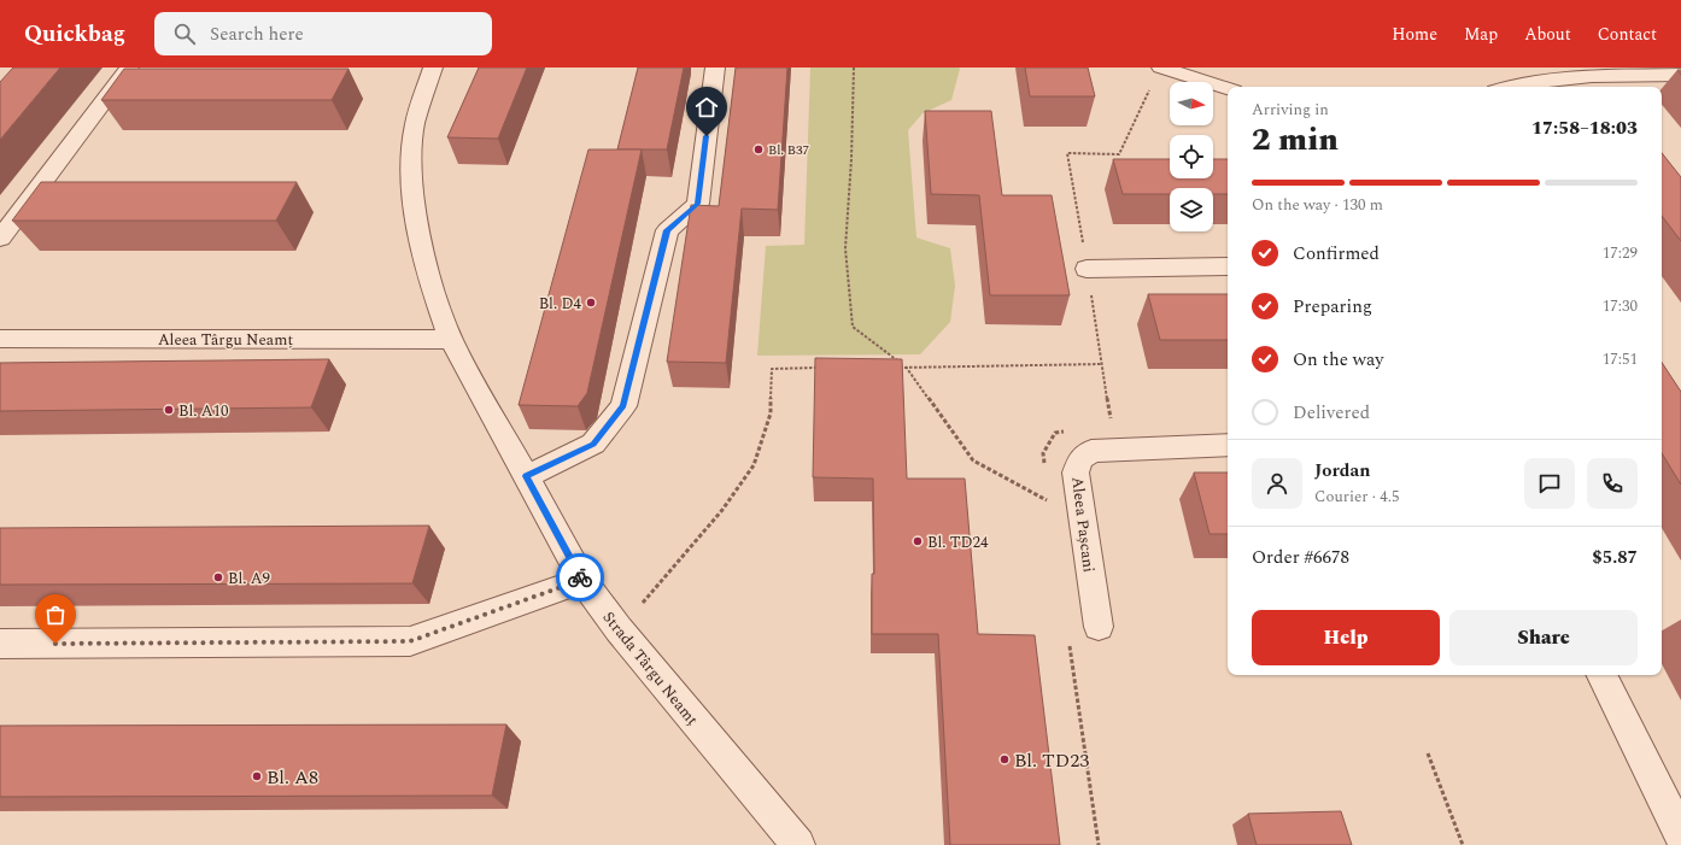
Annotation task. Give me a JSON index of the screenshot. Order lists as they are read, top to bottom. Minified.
{"streets":{"street":["Aleea Târgu Neamț","Aleea Pașcani","Strada Târgu Neamț"]},"crossings":[["Aleea Târgu Neamț","Strada Târgu Neamț"]],"places":["Bl. B37","Bl. D4","Bl. A10","Bl. TD24","Bl. A9","Bl. TD23","Bl. A8"],"north":"right","page":{"header":"Quickbag","search":"Search here","nav":["Home","Map","About","Contact"],"heading":["2 min","Arriving in","17:58–18:03"],"panel":["Jordan","Courier · 4.5","Order #6678","$5.87"],"bar":"On the way · 130 m","list":[["Confirmed","17:29"],["Preparing","17:30"],["On the way","17:51"],"Delivered"],"buttons":["Help","Share"]}}
